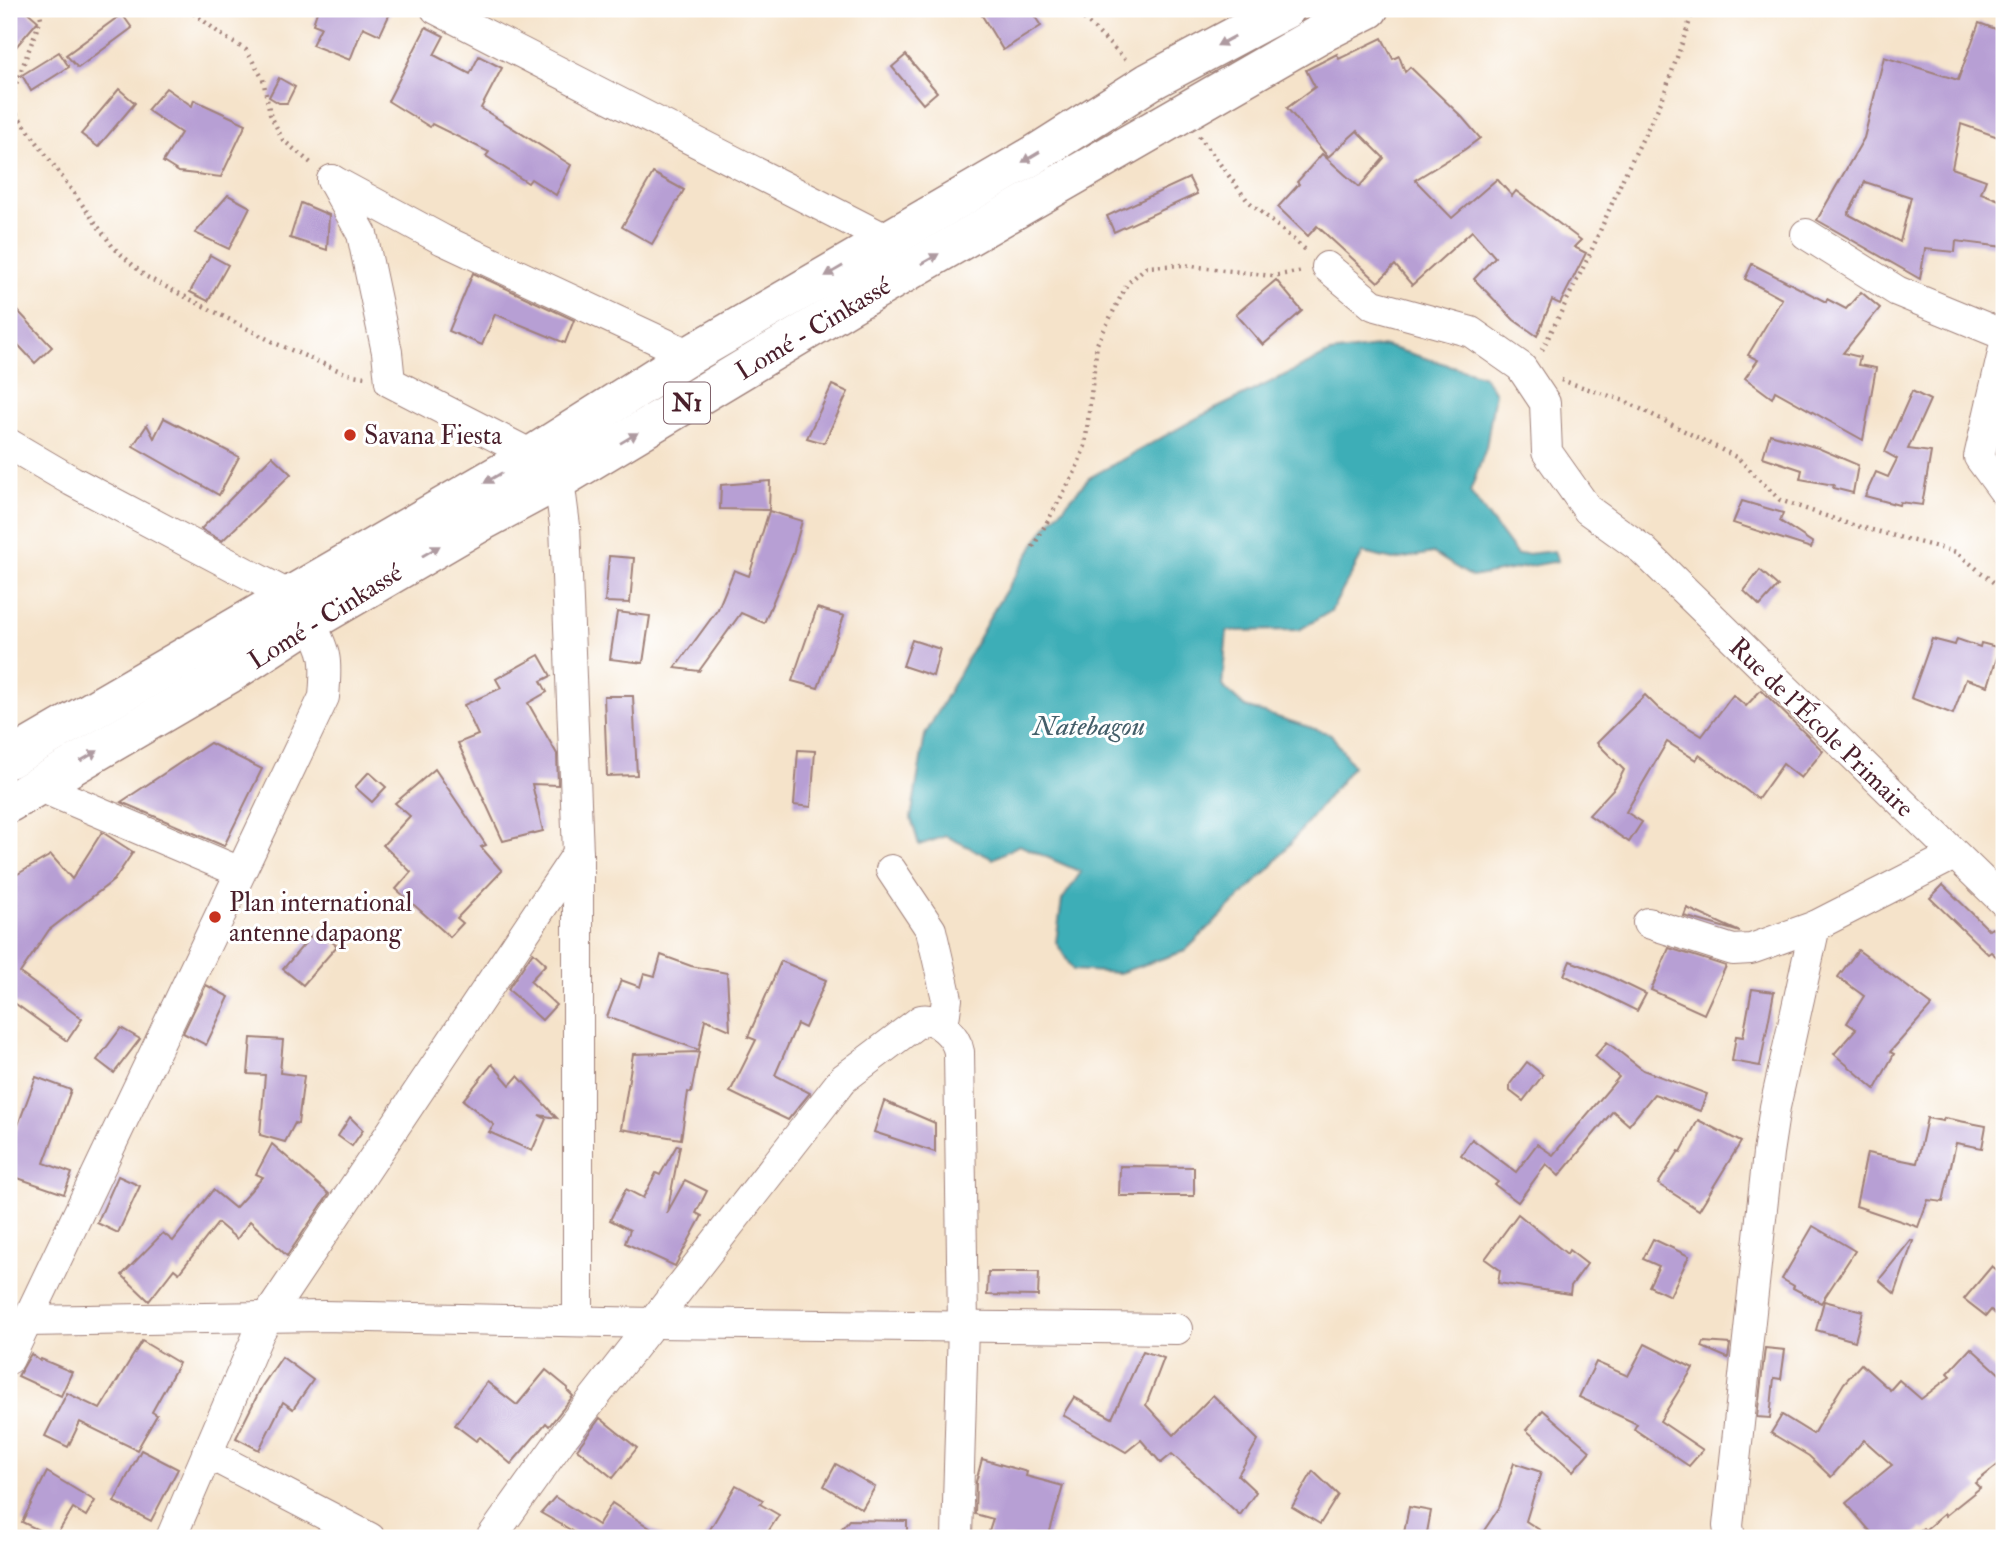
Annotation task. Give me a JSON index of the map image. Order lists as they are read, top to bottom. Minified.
{"streets":{"highway":["Lomé - Cinkassé","N1"],"street":["Rue de l'École Primaire"]},"water":["Natebagou"],"places":["Savana Fiesta","Plan international antenne dapaong"]}
